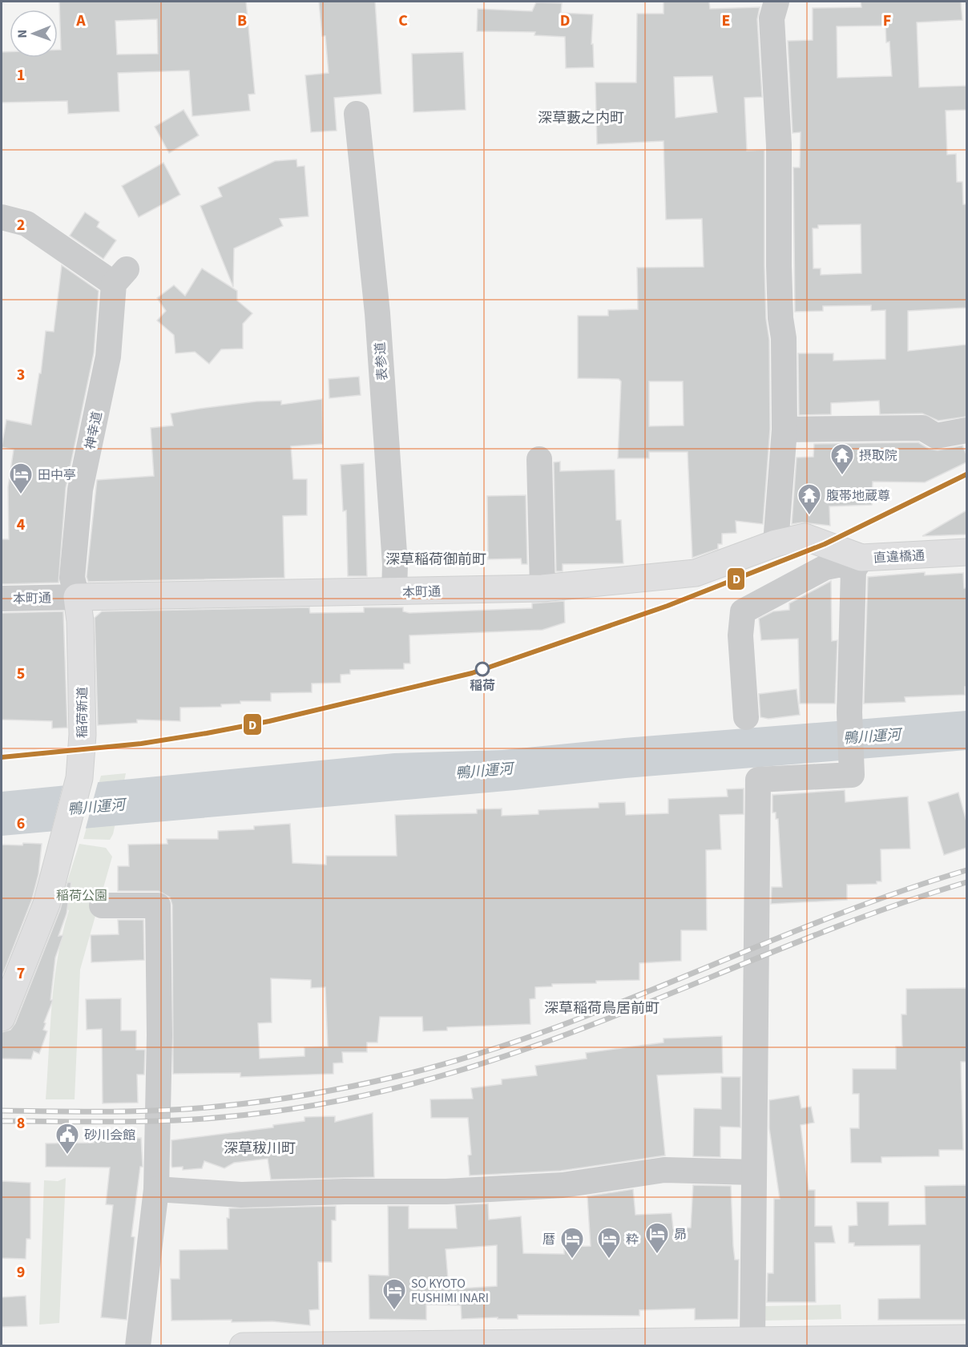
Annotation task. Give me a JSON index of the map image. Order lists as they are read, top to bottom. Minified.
{"streets":{"main road":["直違橋通","本町通","稲荷新道"],"street":["表参道","神幸道"]},"crossings":[["表参道","本町通"],["神幸道","本町通"],["神幸道","稲荷新道"],["直違橋通","本町通"],["本町通","稲荷新道"]],"districts":["深草藪之内町","深草稲荷御前町","深草稲荷鳥居前町","深草秡川町"],"water":["鴨川運河"],"parks":["稲荷公園"],"places":{"temple":["摂取院","腹帯地蔵尊"],"hotel":["田中亭","昴","暦","粋","SO KYOTO FUSHIMI INARI"],"other":["稲荷"],"public building":["砂川会館"]},"lines":["transit line D"],"north":"left","grid":{"columns":["A","B","C","D","E","F"],"rows":["1","2","3","4","5","6","7","8","9"]}}
